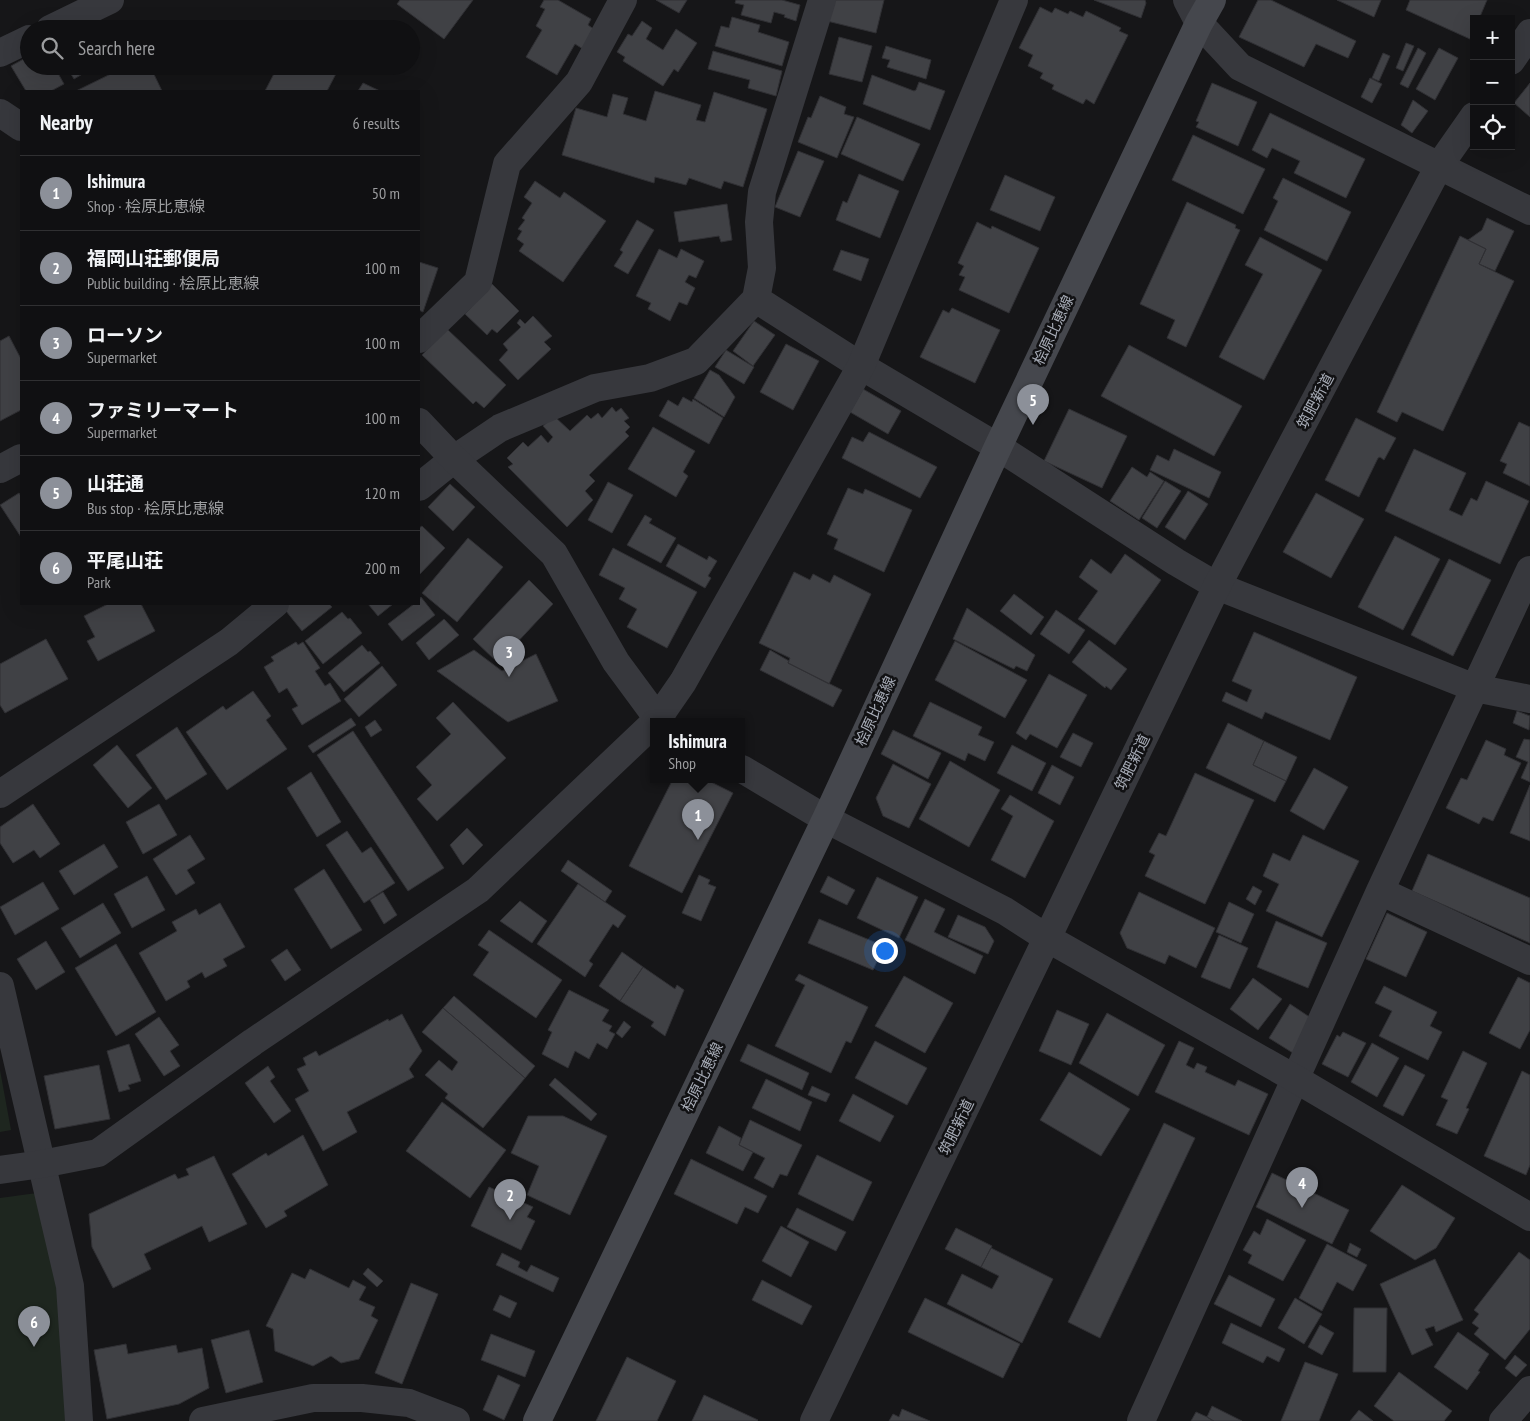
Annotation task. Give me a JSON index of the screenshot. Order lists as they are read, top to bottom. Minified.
{"streets":{"main road":["桧原比恵線"],"street":["筑肥新道"]},"page":{"map_buttons":["+","−"],"search":"Search here","heading":["Nearby","6 results"],"list":[{"mark":"1","name":"Ishimura","note":"Shop · 桧原比恵線","value":"50 m"},{"mark":"2","name":"福岡山荘郵便局","note":"Public building · 桧原比恵線","value":"100 m"},{"mark":"3","name":"ローソン","note":"Supermarket","value":"100 m"},{"mark":"4","name":"ファミリーマート","note":"Supermarket","value":"100 m"},{"mark":"5","name":"山荘通","note":"Bus stop · 桧原比恵線","value":"120 m"},{"mark":"6","name":"平尾山荘","note":"Park","value":"200 m"}],"pins":["5","3","1","4","2","6"],"popup":["Ishimura","Shop"]}}
